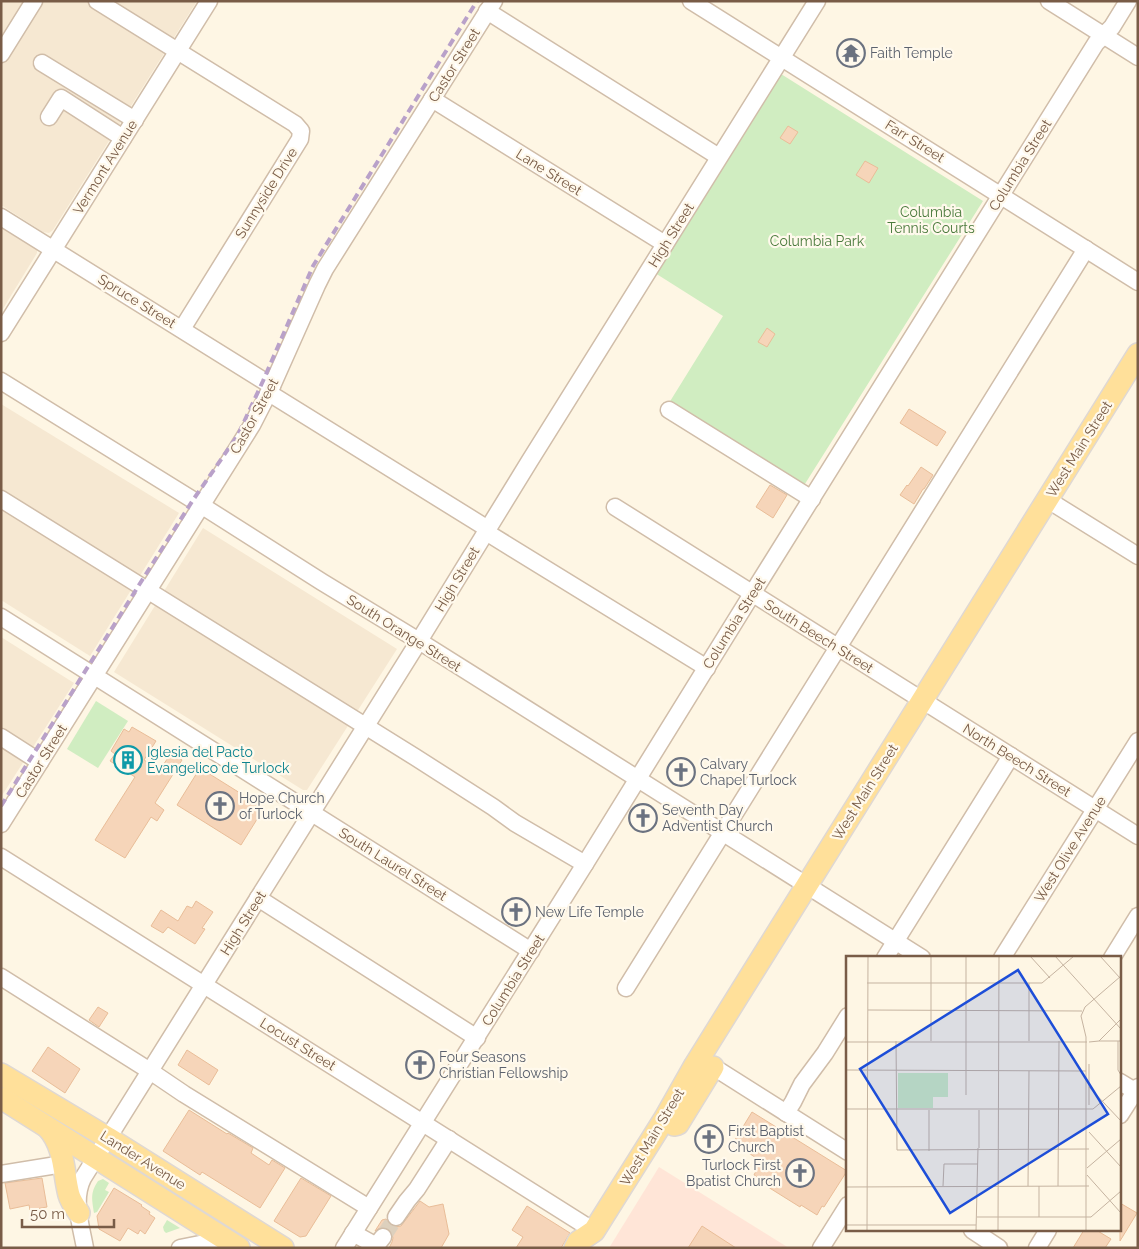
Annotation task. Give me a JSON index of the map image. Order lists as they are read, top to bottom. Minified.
{"streets":{"main road":["West Main Street","Lander Avenue"],"street":["Castor Street","Farr Street","Columbia Street","Vermont Avenue","Lane Street","Sunnyside Drive","High Street","Spruce Street","South Orange Street","South Beech Street","North Beech Street","West Olive Avenue","South Laurel Street","Locust Street"]},"crossings":[["Castor Street","Lane Street"],["Castor Street","Spruce Street"],["Castor Street","South Orange Street"],["Castor Street","South Laurel Street"],["Farr Street","Columbia Street"],["Farr Street","High Street"],["Columbia Street","Spruce Street"],["Columbia Street","South Orange Street"],["Columbia Street","South Beech Street"],["Columbia Street","South Laurel Street"],["Columbia Street","Locust Street"],["Vermont Avenue","Sunnyside Drive"],["Vermont Avenue","Spruce Street"],["Lane Street","High Street"],["Sunnyside Drive","Spruce Street"],["High Street","Spruce Street"],["High Street","South Orange Street"],["High Street","South Laurel Street"],["High Street","Locust Street"],["High Street","Lander Avenue"],["West Main Street","South Orange Street"],["West Main Street","South Beech Street"],["West Main Street","North Beech Street"],["West Main Street","Locust Street"],["South Beech Street","North Beech Street"],["North Beech Street","West Olive Avenue"]],"parks":["Columbia Tennis Courts","Columbia Park"],"places":{"temple":["Faith Temple"],"building":["Iglesia del Pacto Evangelico de Turlock"],"church":["Calvary Chapel Turlock","Hope Church of Turlock","Seventh Day Adventist Church","New Life Temple","Four Seasons Christian Fellowship","First Baptist Church","Turlock First Bpatist Church"]},"scale_bar":"50 m"}
